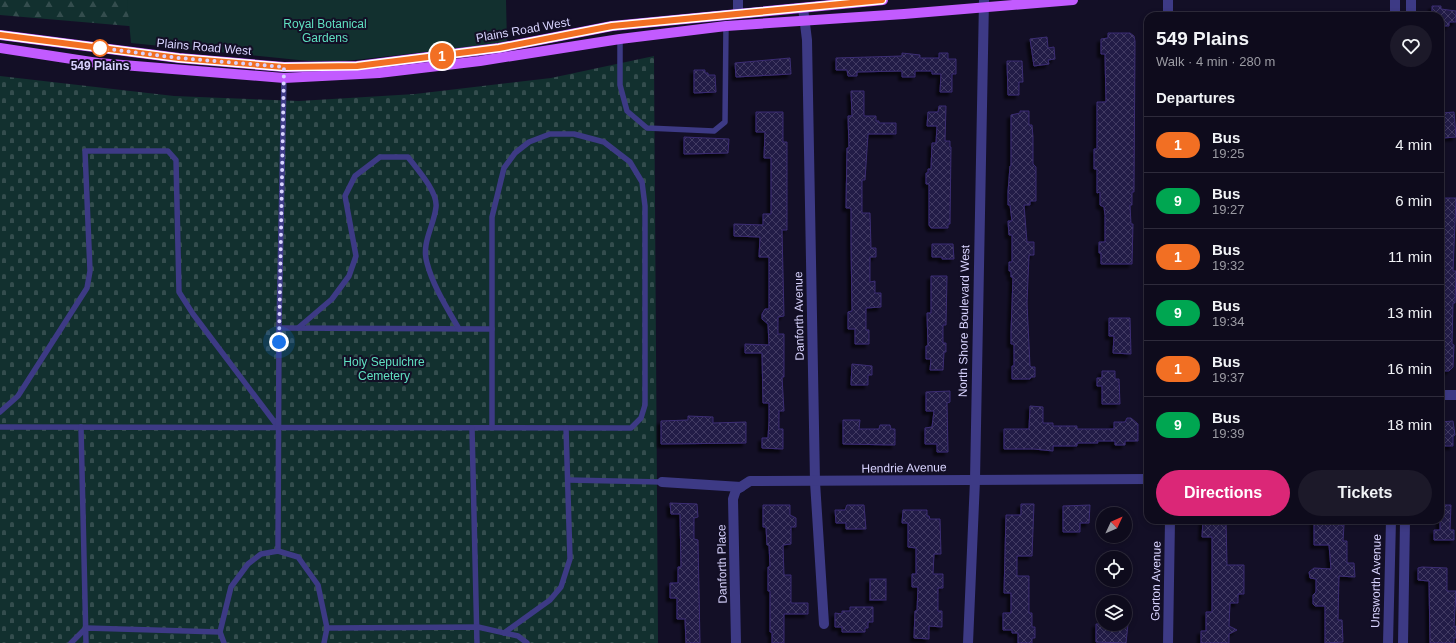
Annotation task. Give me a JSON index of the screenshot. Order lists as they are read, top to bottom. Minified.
{"streets":{"main road":["Plains Road West"],"street":["Danforth Avenue","North Shore Boulevard West","Hendrie Avenue","Danforth Place","Gorton Avenue","Unsworth Avenue"]},"crossings":[["Plains Road West","Danforth Avenue"],["Plains Road West","North Shore Boulevard West"],["Danforth Avenue","Hendrie Avenue"],["North Shore Boulevard West","Hendrie Avenue"],["Hendrie Avenue","Danforth Place"]],"parks":["Royal Botanical Gardens","Holy Sepulchre Cemetery"],"places":["549 Plains"],"lines":["bus line 1"],"north":"top right","page":{"on_map":"1","heading":[["549 Plains","Walk · 4 min · 280 m"],"Departures"],"list":[{"mark":"1","name":"Bus","note":"19:25","value":"4 min"},{"mark":"9","name":"Bus","note":"19:27","value":"6 min"},{"mark":"1","name":"Bus","note":"19:32","value":"11 min"},{"mark":"9","name":"Bus","note":"19:34","value":"13 min"},{"mark":"1","name":"Bus","note":"19:37","value":"16 min"},{"mark":"9","name":"Bus","note":"19:39","value":"18 min"}],"buttons":["Directions","Tickets"]}}
